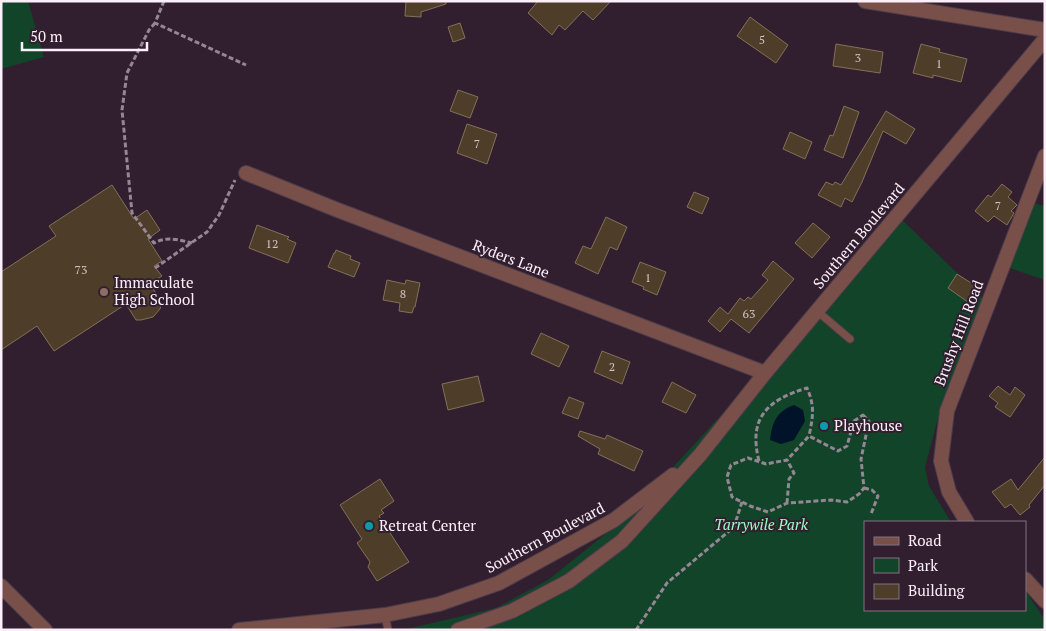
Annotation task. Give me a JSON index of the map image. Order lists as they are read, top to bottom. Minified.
{"streets":{"street":["Southern Boulevard","Ryders Lane","Brushy Hill Road"]},"crossings":[["Southern Boulevard","Ryders Lane"]],"parks":["Tarrywile Park"],"places":["Immaculate High School","Playhouse","Retreat Center"],"house_numbers":["5","3","1","7","7","12","73","1","8","63","2"],"legend":["Road","Park","Building"],"scale_bar":"50 m"}
